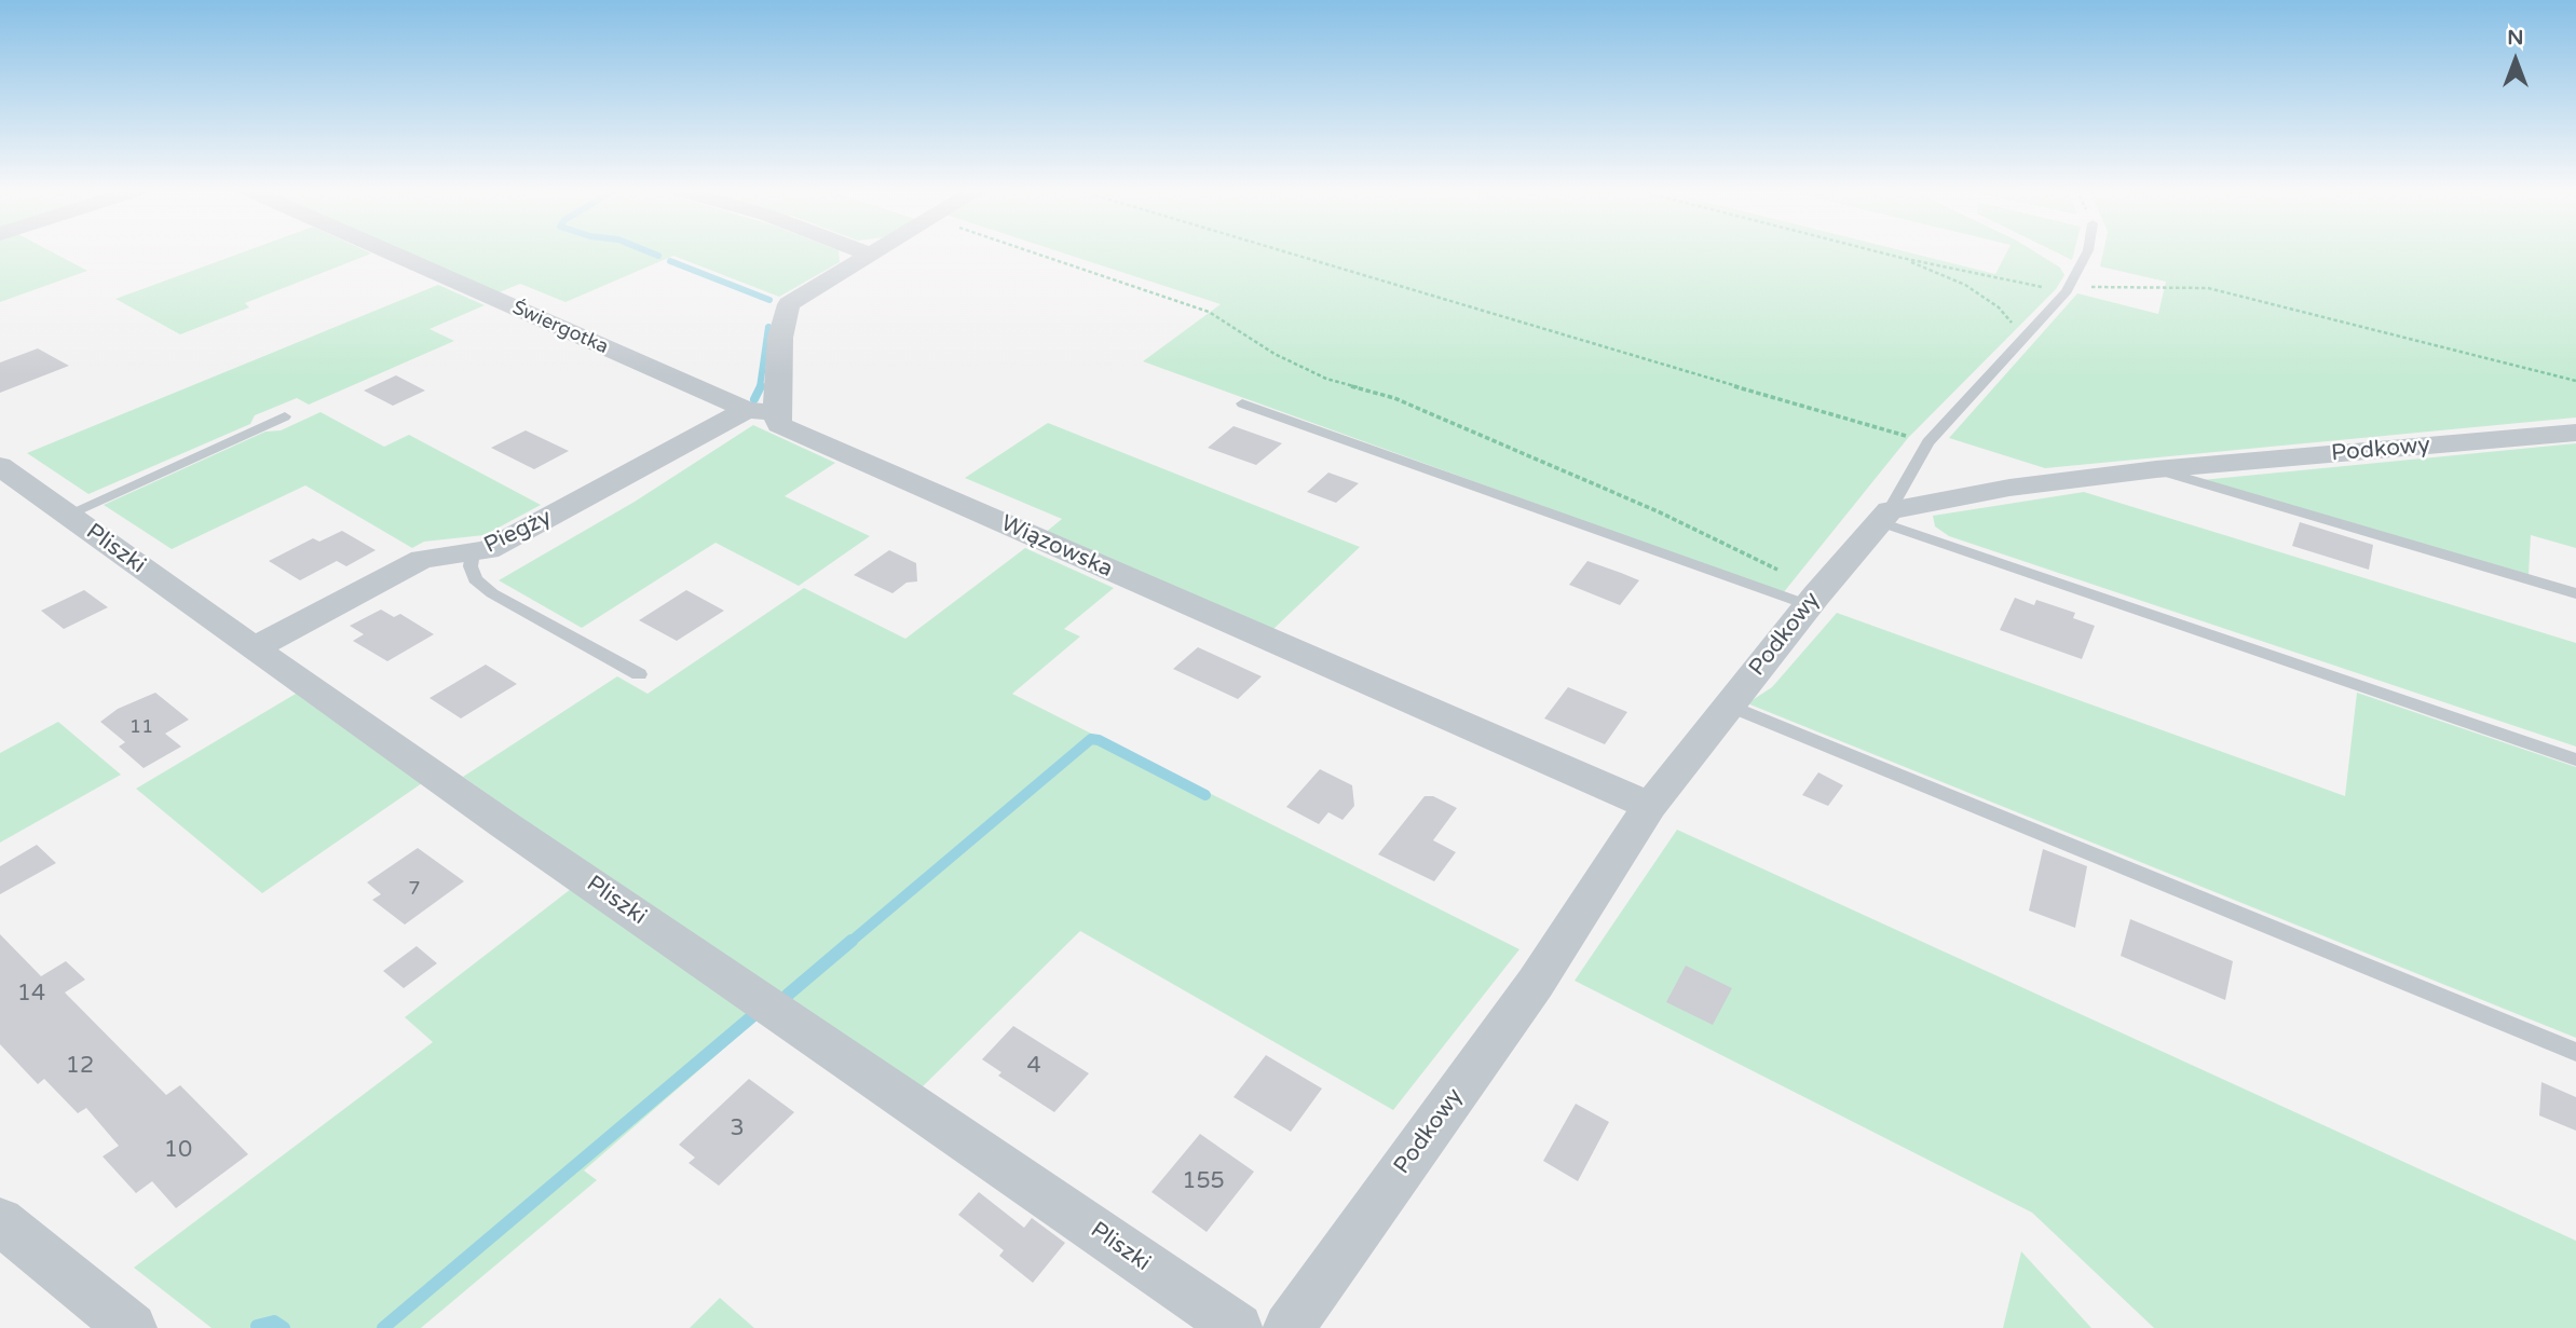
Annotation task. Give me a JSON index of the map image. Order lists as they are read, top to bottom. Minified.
{"streets":{"street":["Świergotka","Podkowy","Piegży","Wiązowska","Pliszki"]},"crossings":[["Świergotka","Piegży"],["Świergotka","Wiązowska"],["Podkowy","Wiązowska"],["Piegży","Wiązowska"],["Piegży","Pliszki"]],"house_numbers":["11","7","14","12","4","3","10","155"],"north":"top"}
